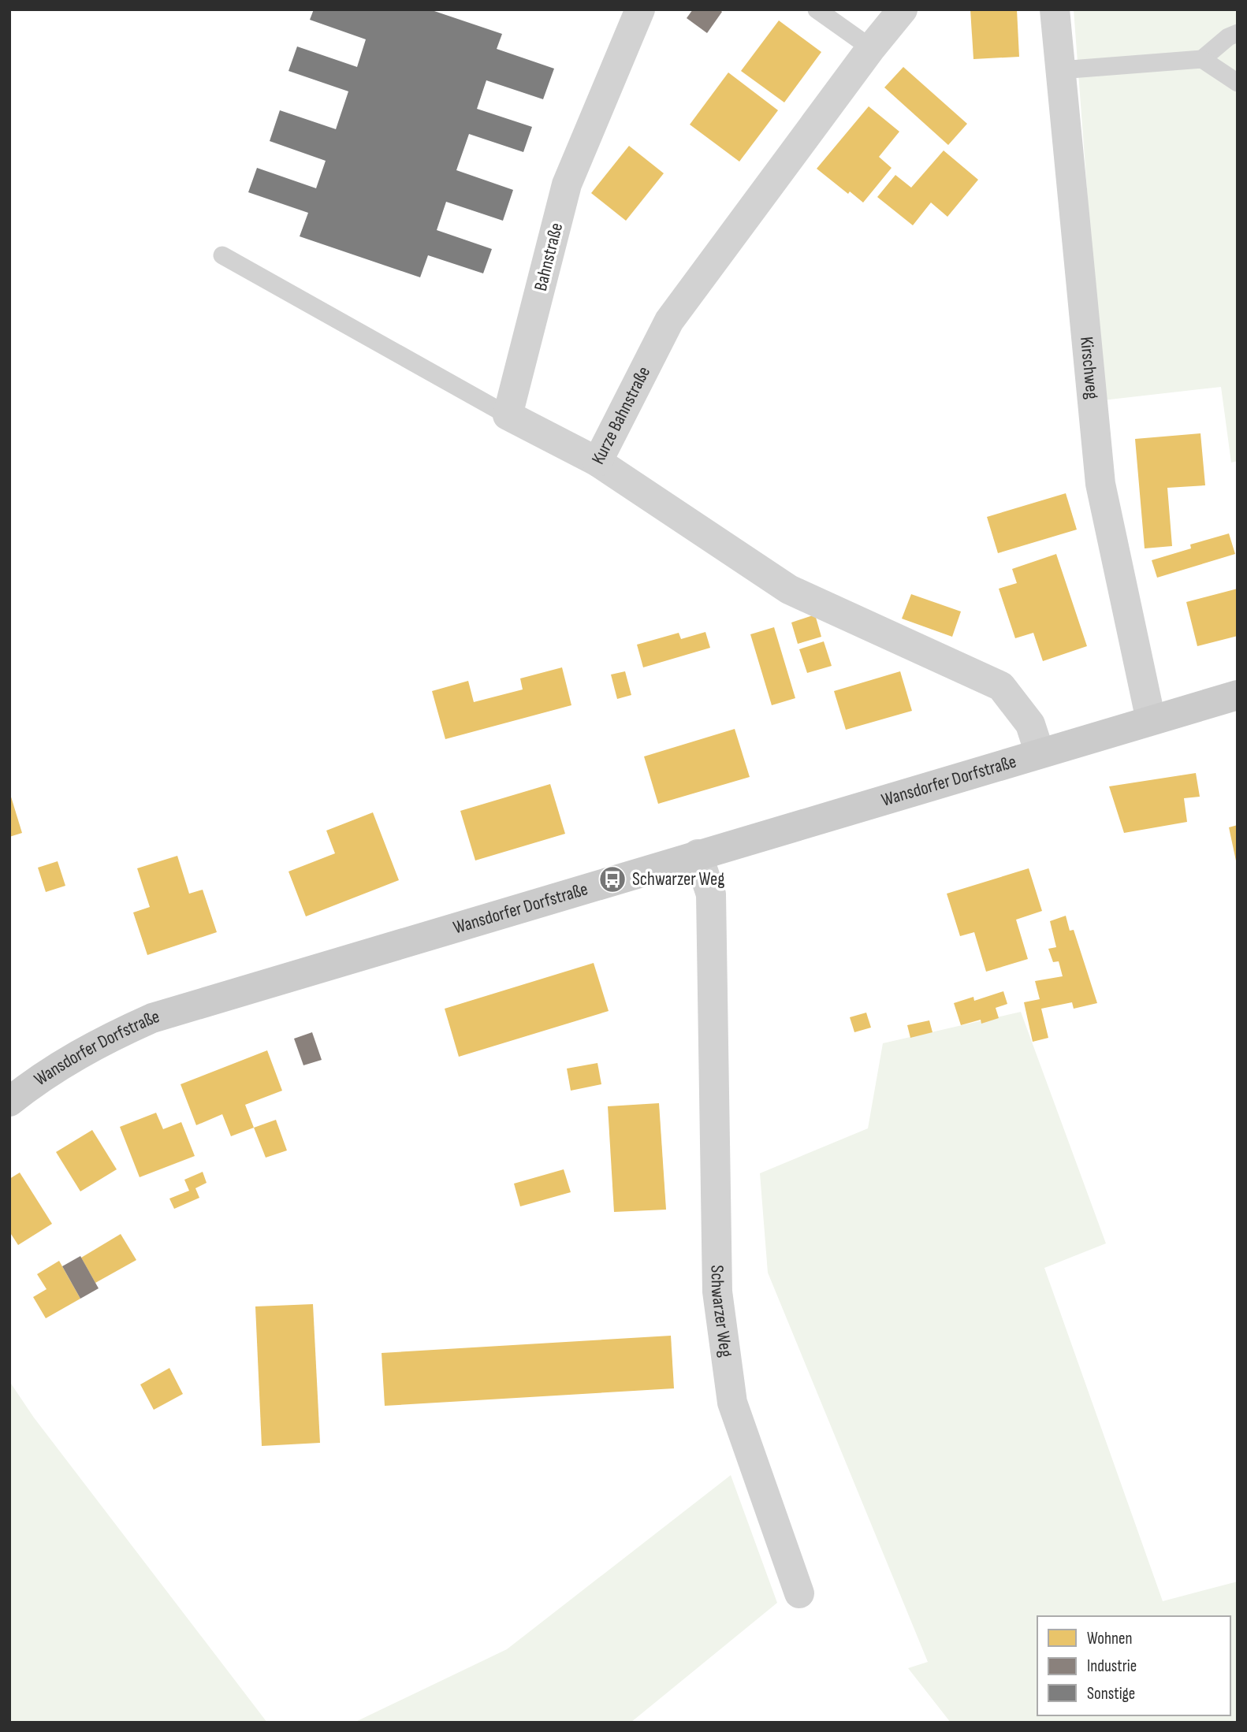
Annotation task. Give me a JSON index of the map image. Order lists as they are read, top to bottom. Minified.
{"streets":{"street":["Bahnstraße","Kirschweg","Kurze Bahnstraße","Wansdorfer Dorfstraße","Schwarzer Weg"]},"crossings":[["Kirschweg","Wansdorfer Dorfstraße"],["Kurze Bahnstraße","Wansdorfer Dorfstraße"],["Wansdorfer Dorfstraße","Schwarzer Weg"]],"places":{"bus stop":["Schwarzer Weg"]},"legend":["Wohnen","Industrie","Sonstige"]}
